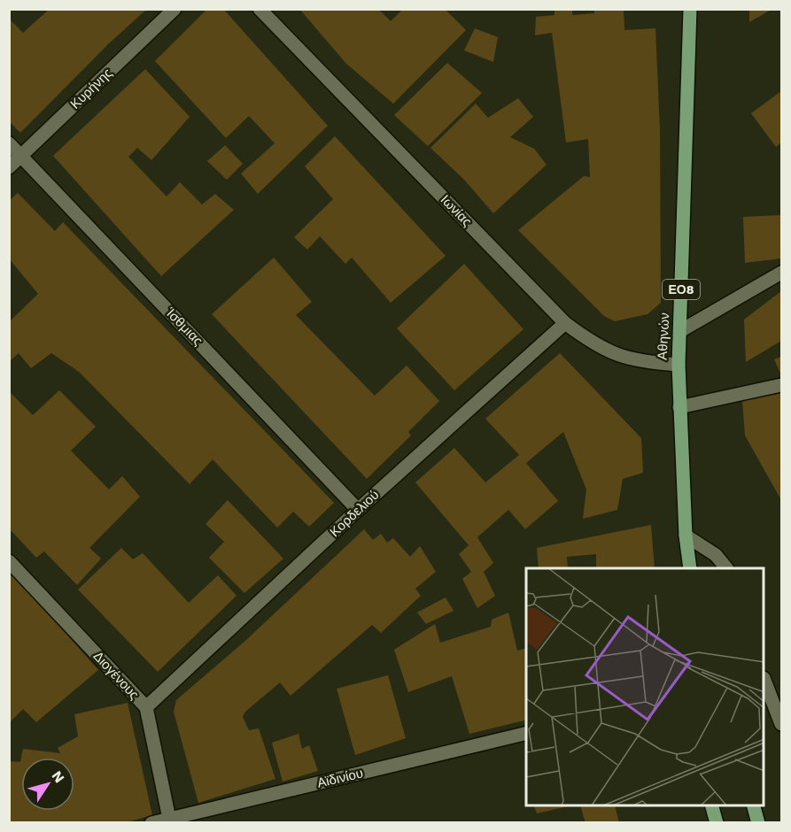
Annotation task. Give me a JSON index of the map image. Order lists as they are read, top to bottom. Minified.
{"streets":{"main road":["ΕΟ8","Αθηνών"],"street":["Κυρήνης","Ιωνίας","Ίσθμιας","Κορδελιού","Διογένους","Αϊδινίου"]},"crossings":[["Κυρήνης","Ίσθμιας"],["Ιωνίας","Αθηνών"],["Ιωνίας","Κορδελιού"],["Ίσθμιας","Κορδελιού"],["Κορδελιού","Διογένους"],["Διογένους","Αϊδινίου"]],"north":"top right"}
